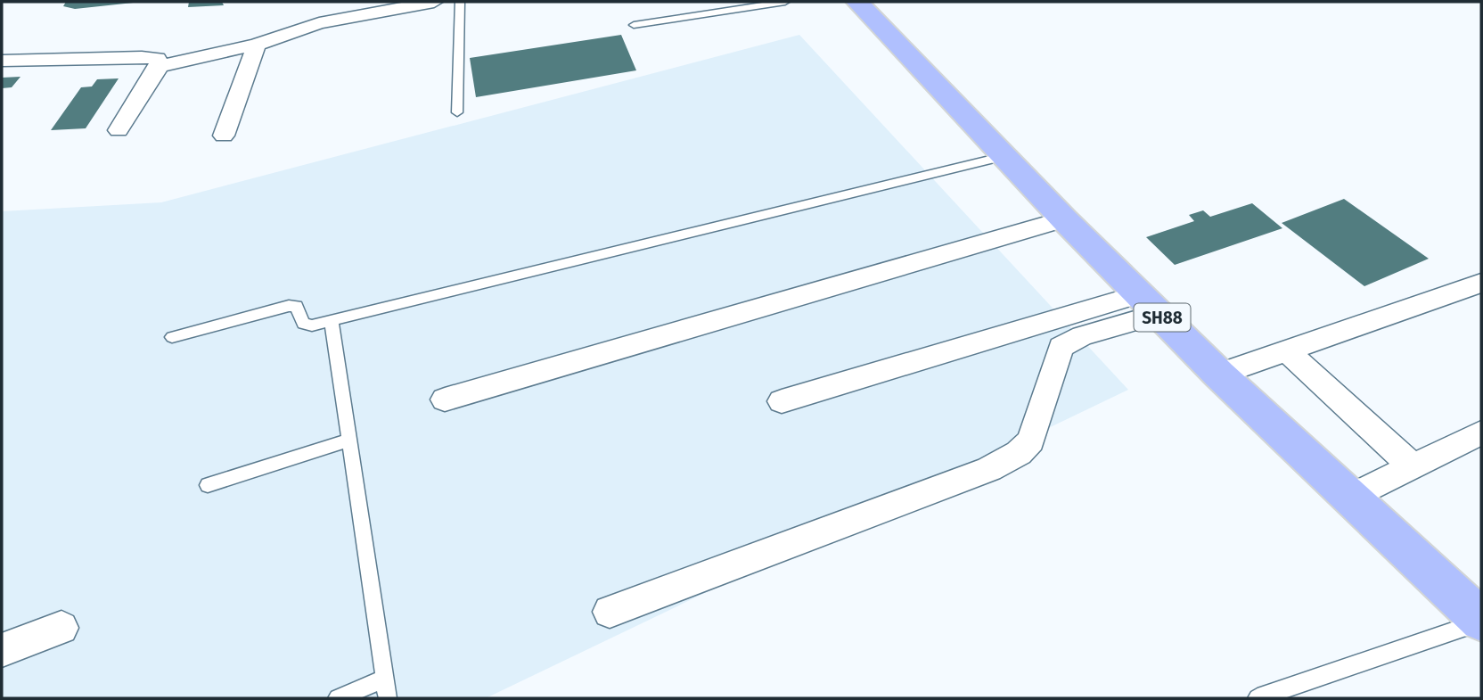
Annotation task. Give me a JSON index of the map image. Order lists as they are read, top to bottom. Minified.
{"streets":{"main road":["SH88"]}}
